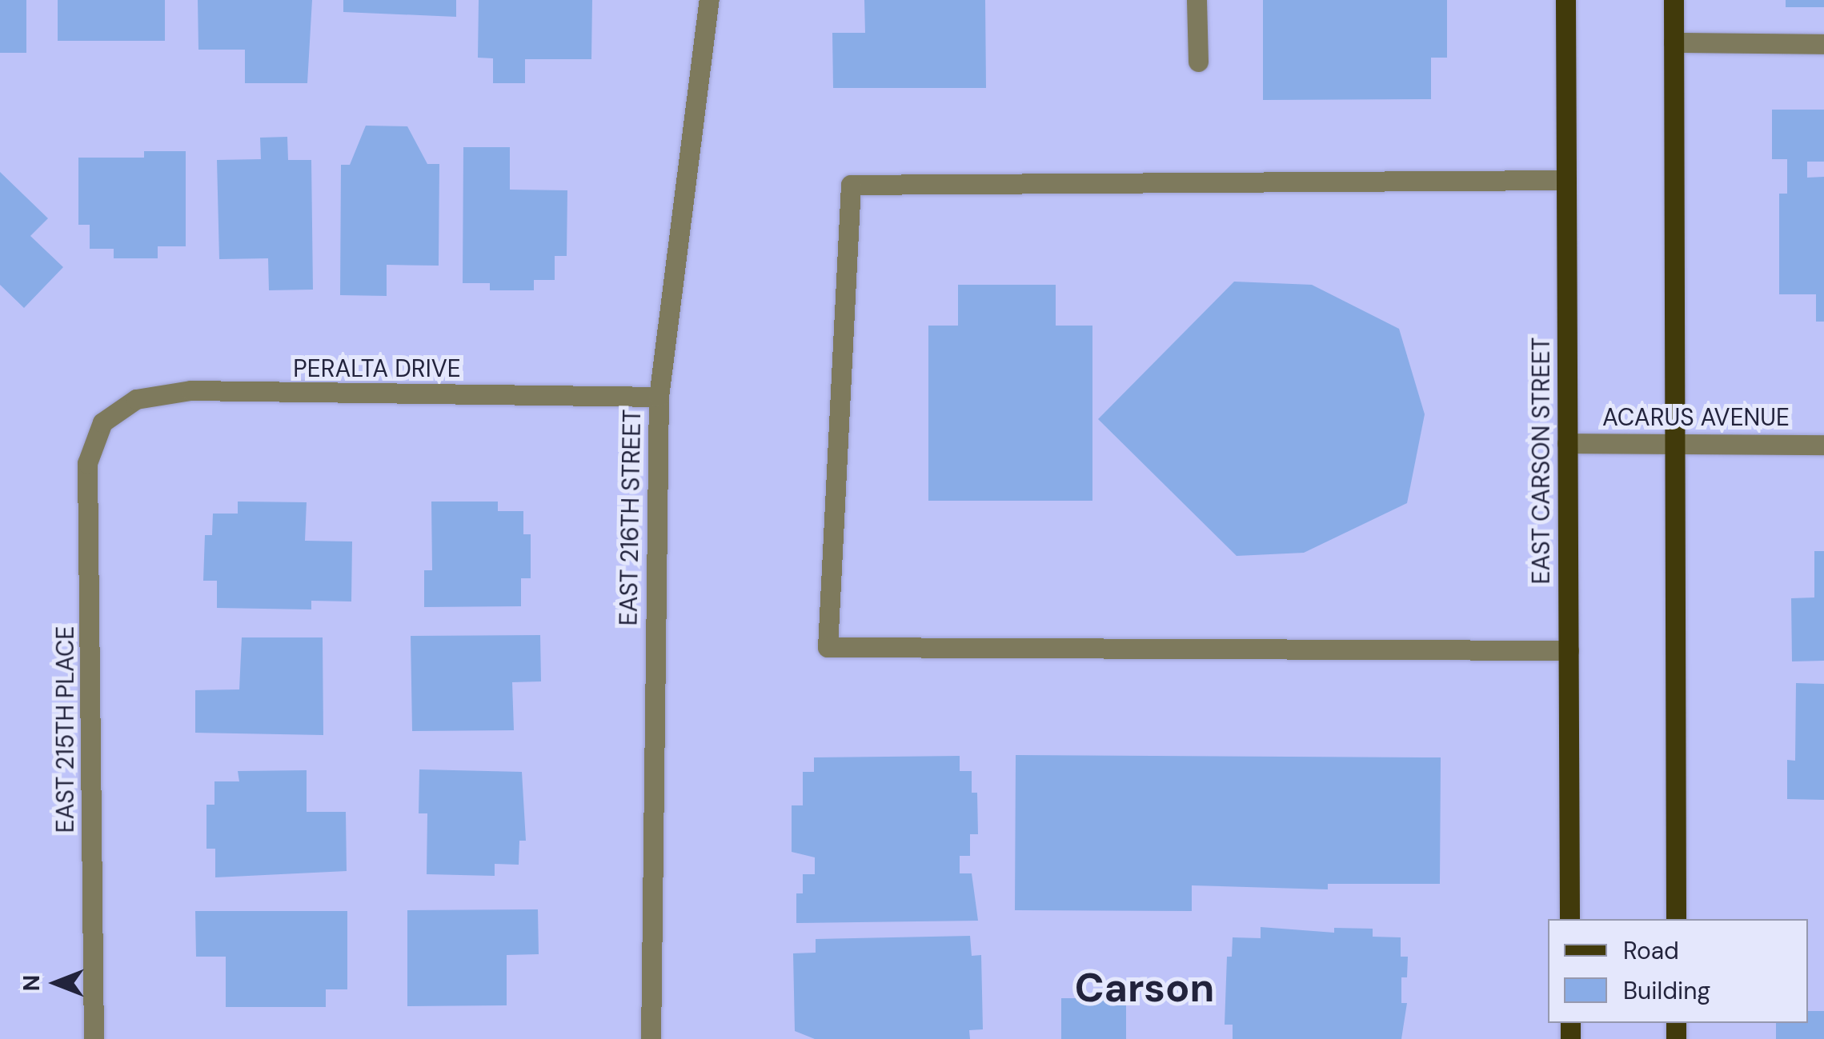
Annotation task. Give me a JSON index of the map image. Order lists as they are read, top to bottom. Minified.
{"streets":{"main road":["EAST CARSON STREET"],"street":["PERALTA DRIVE","ACARUS AVENUE","EAST 216TH STREET","EAST 215TH PLACE"]},"crossings":[["PERALTA DRIVE","EAST 216TH STREET"],["PERALTA DRIVE","EAST 215TH PLACE"],["ACARUS AVENUE","EAST CARSON STREET"]],"districts":["Carson"],"legend":["Road","Building"],"north":"left"}
